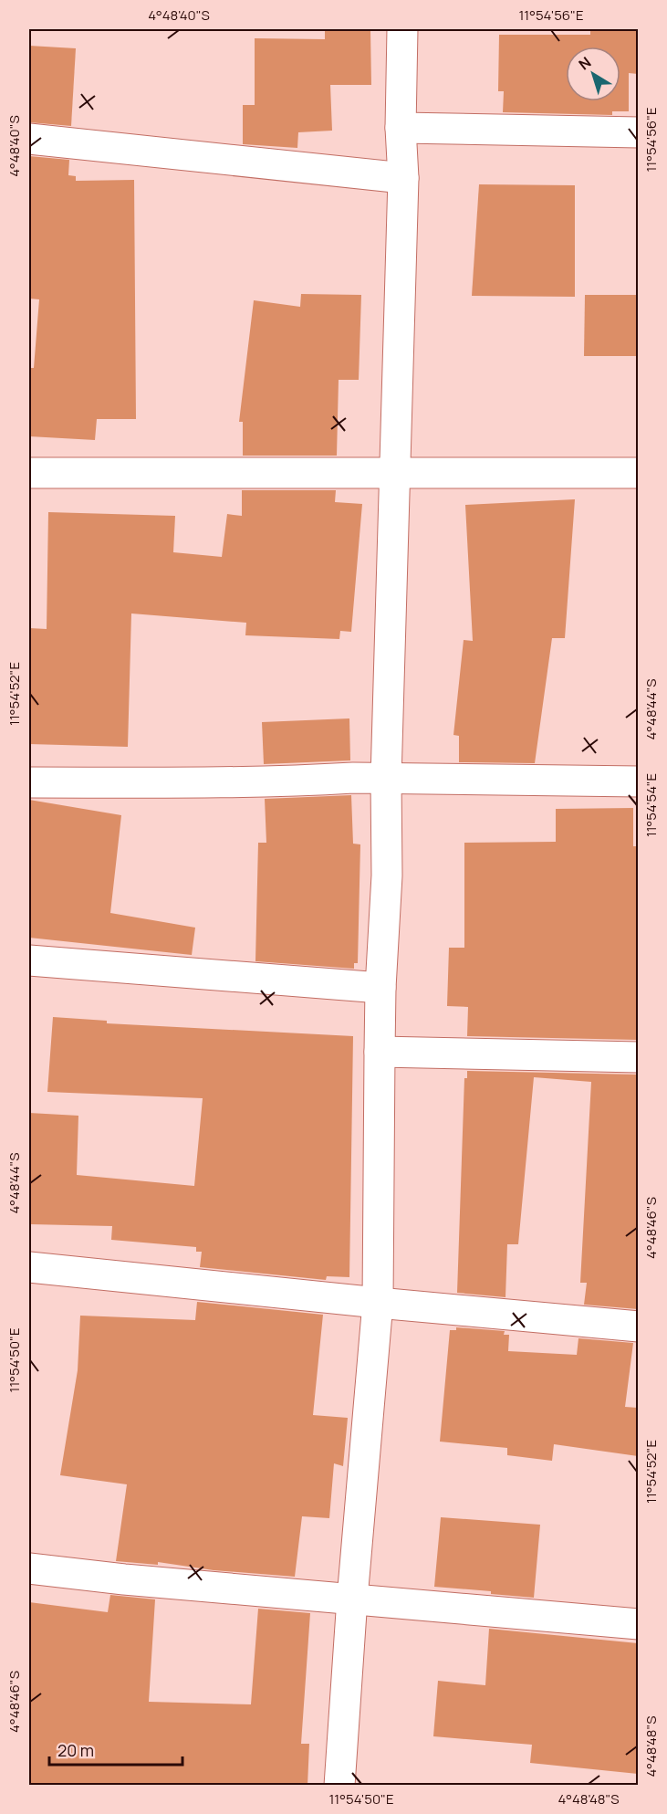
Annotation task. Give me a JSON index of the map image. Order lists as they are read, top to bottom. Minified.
{"scale_bar":"20 m","north":"top left","coordinates":["4°48'40\"S","11°54'56\"E","11°54'52\"E","4°48'44\"S","11°54'54\"E","4°48'46\"S","11°54'50\"E","4°48'48\"S"]}
